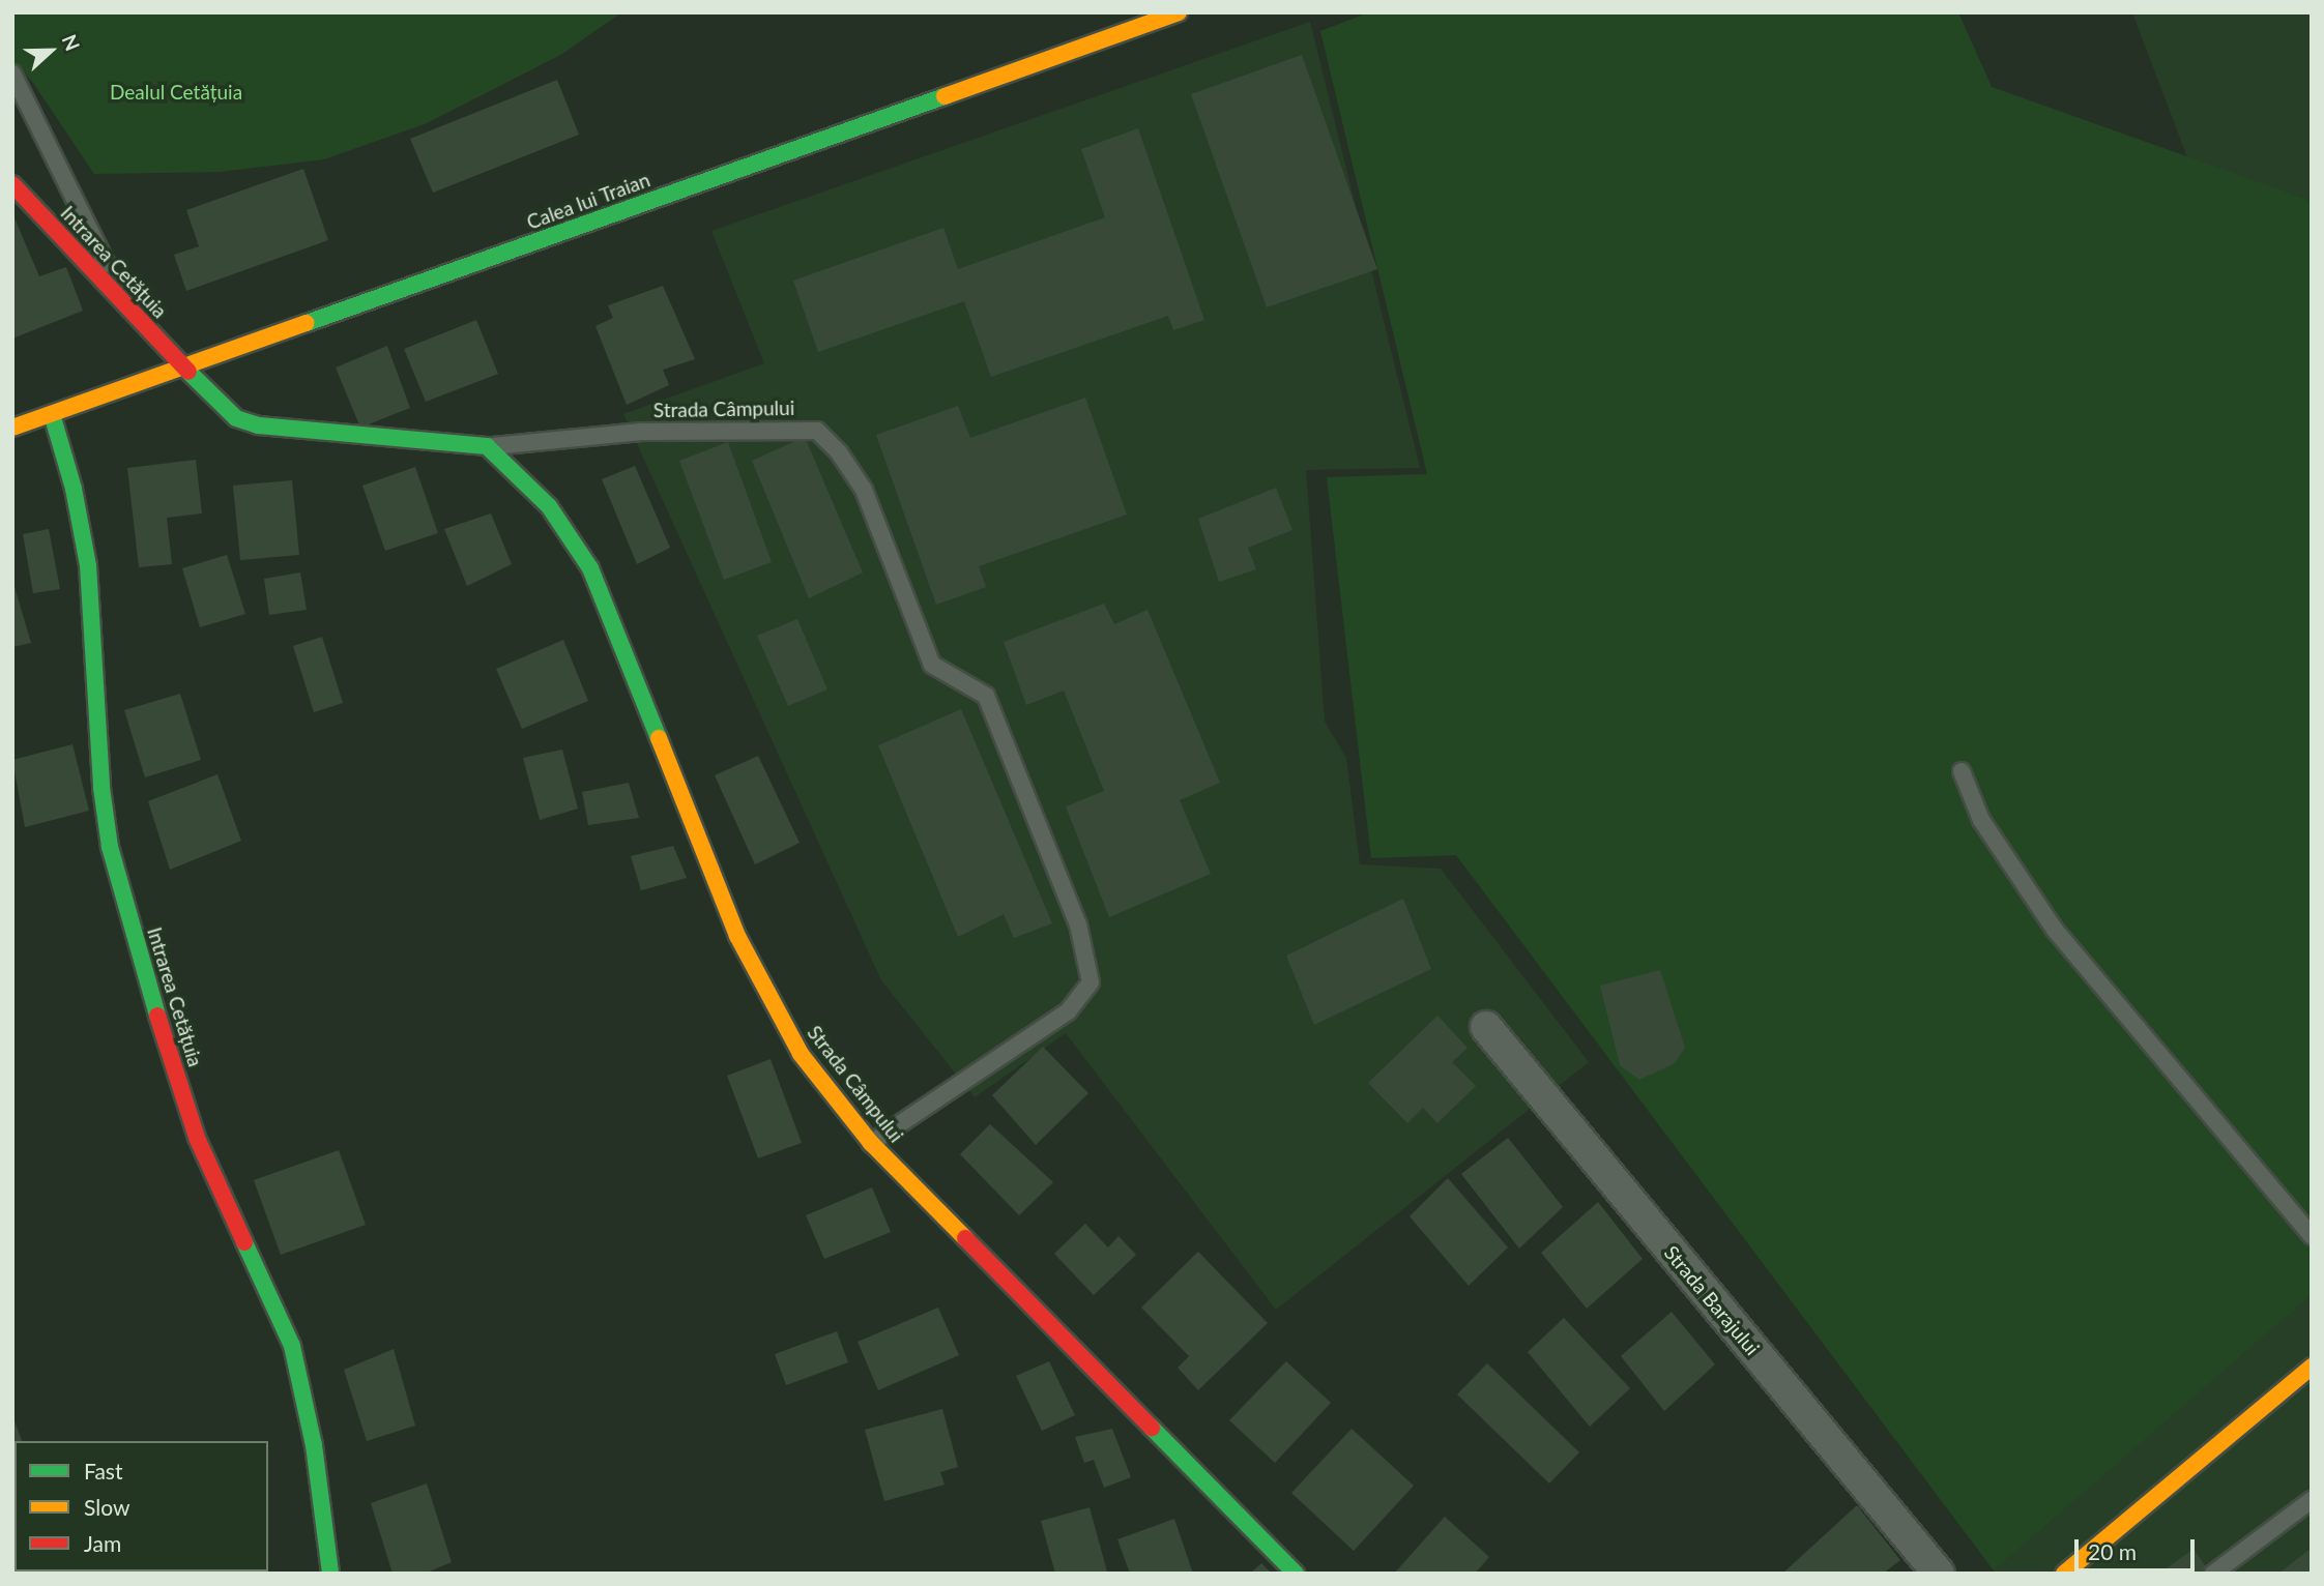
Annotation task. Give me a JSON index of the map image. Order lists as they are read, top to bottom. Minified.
{"streets":{"main road":["Calea lui Traian","Intrarea Cetățuia","Strada Câmpului"],"street":["Strada Barajului"]},"crossings":[["Calea lui Traian","Intrarea Cetățuia"],["Calea lui Traian","Strada Câmpului"],["Intrarea Cetățuia","Strada Câmpului"]],"parks":["Dealul Cetățuia"],"legend":["Fast","Slow","Jam"],"scale_bar":"20 m","north":"right"}
